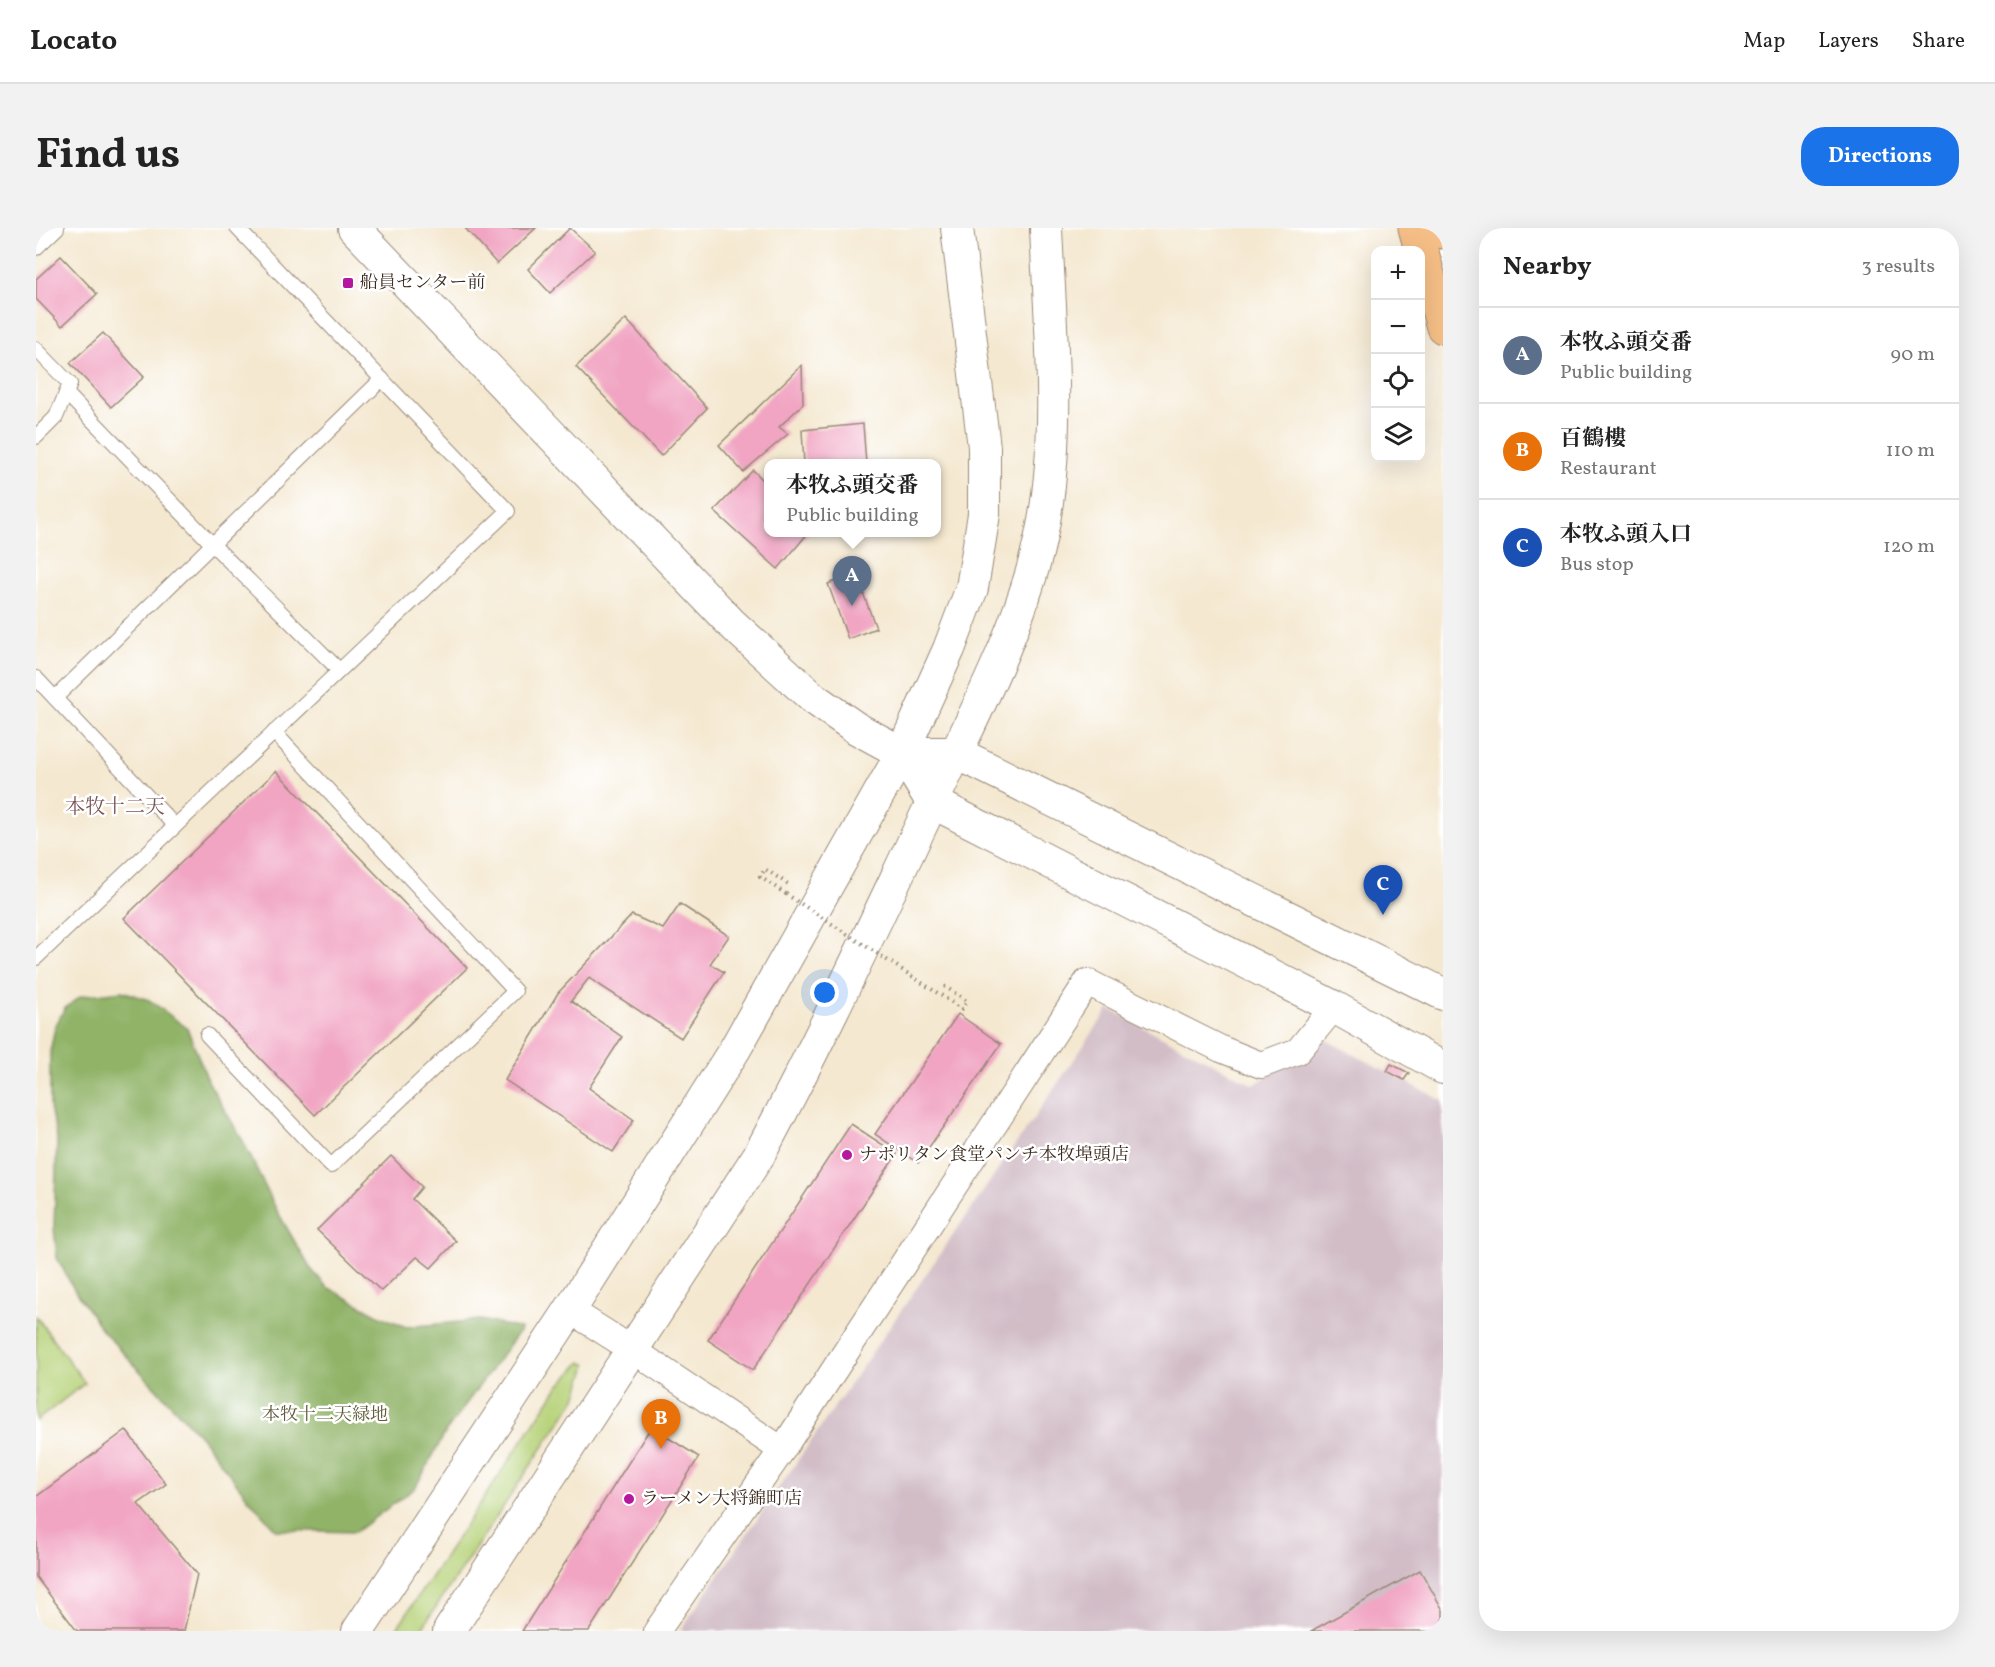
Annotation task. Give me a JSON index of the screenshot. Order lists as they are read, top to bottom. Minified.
{"districts":["本牧十二天"],"parks":["本牧十二天緑地"],"places":{"transit":["船員センター前"],"other":["ナポリタン食堂パンチ本牧埠頭店","ラーメン大将錦町店"]},"page":{"header":"Locato","nav":["Map","Layers","Share"],"title":"Find us","buttons":"Directions","heading":["Nearby","3 results"],"map_buttons":["+","−"],"list":[{"mark":"A","name":"本牧ふ頭交番","note":"Public building","value":"90 m"},{"mark":"B","name":"百鶴樓","note":"Restaurant","value":"110 m"},{"mark":"C","name":"本牧ふ頭入口","note":"Bus stop","value":"120 m"}],"popup":["本牧ふ頭交番","Public building"],"pins":["A","C","B"]}}
